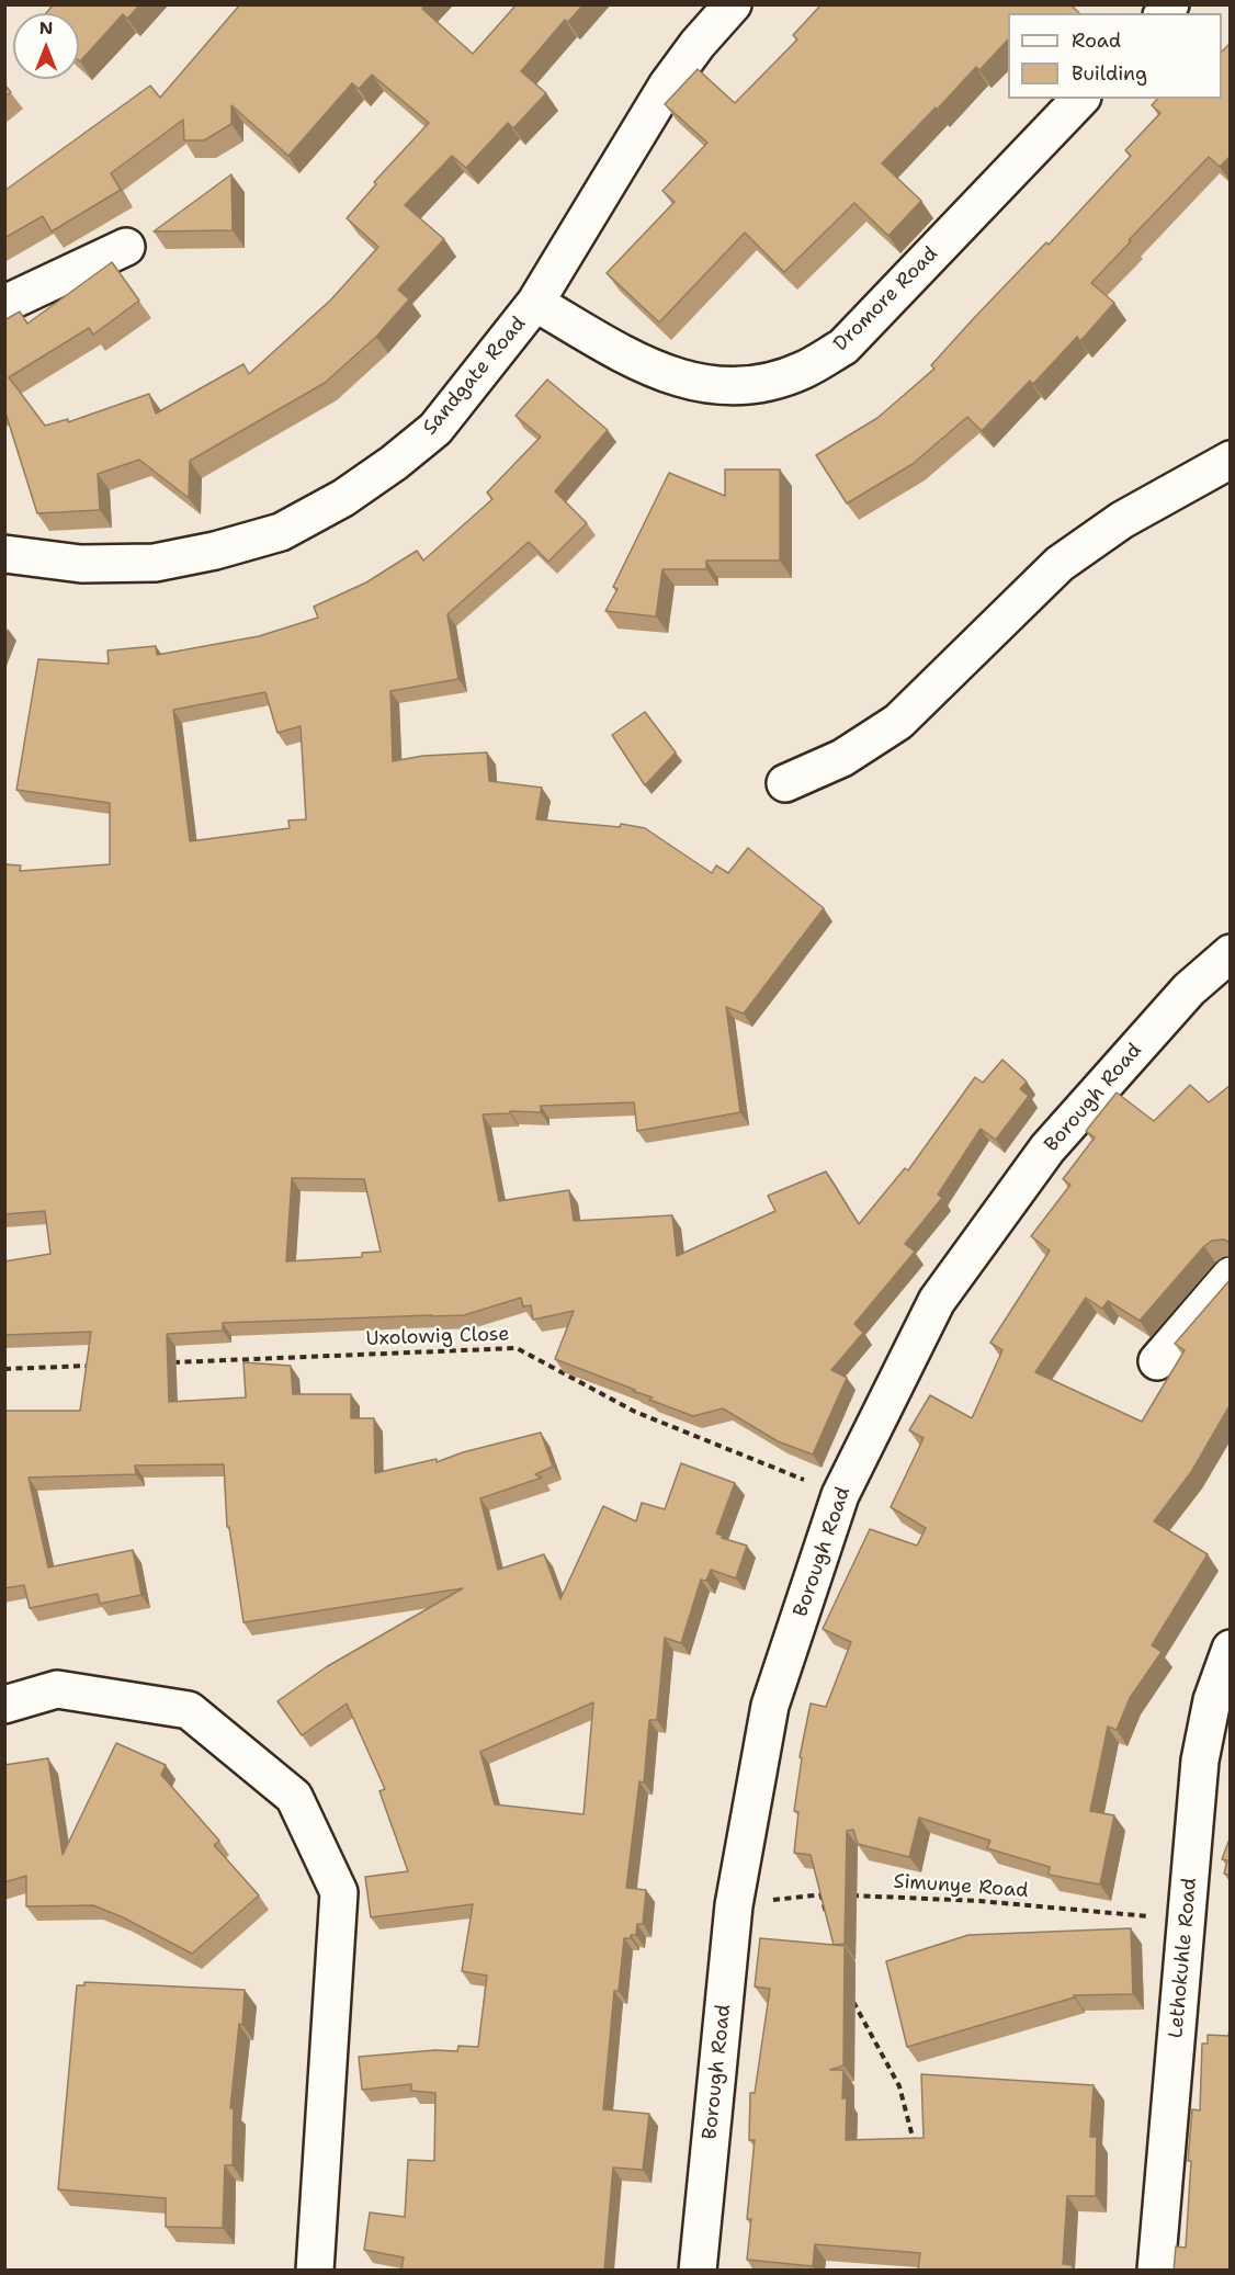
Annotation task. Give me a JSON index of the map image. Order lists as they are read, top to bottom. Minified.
{"streets":{"street":["Dromore Road","Sandgate Road","Borough Road","Lethokuhle Road"],"path":["Uxolowig Close","Simunye Road"]},"crossings":[["Dromore Road","Sandgate Road"],["Borough Road","Uxolowig Close"],["Simunye Road","Lethokuhle Road"]],"legend":["Road","Building"],"north":"top"}
